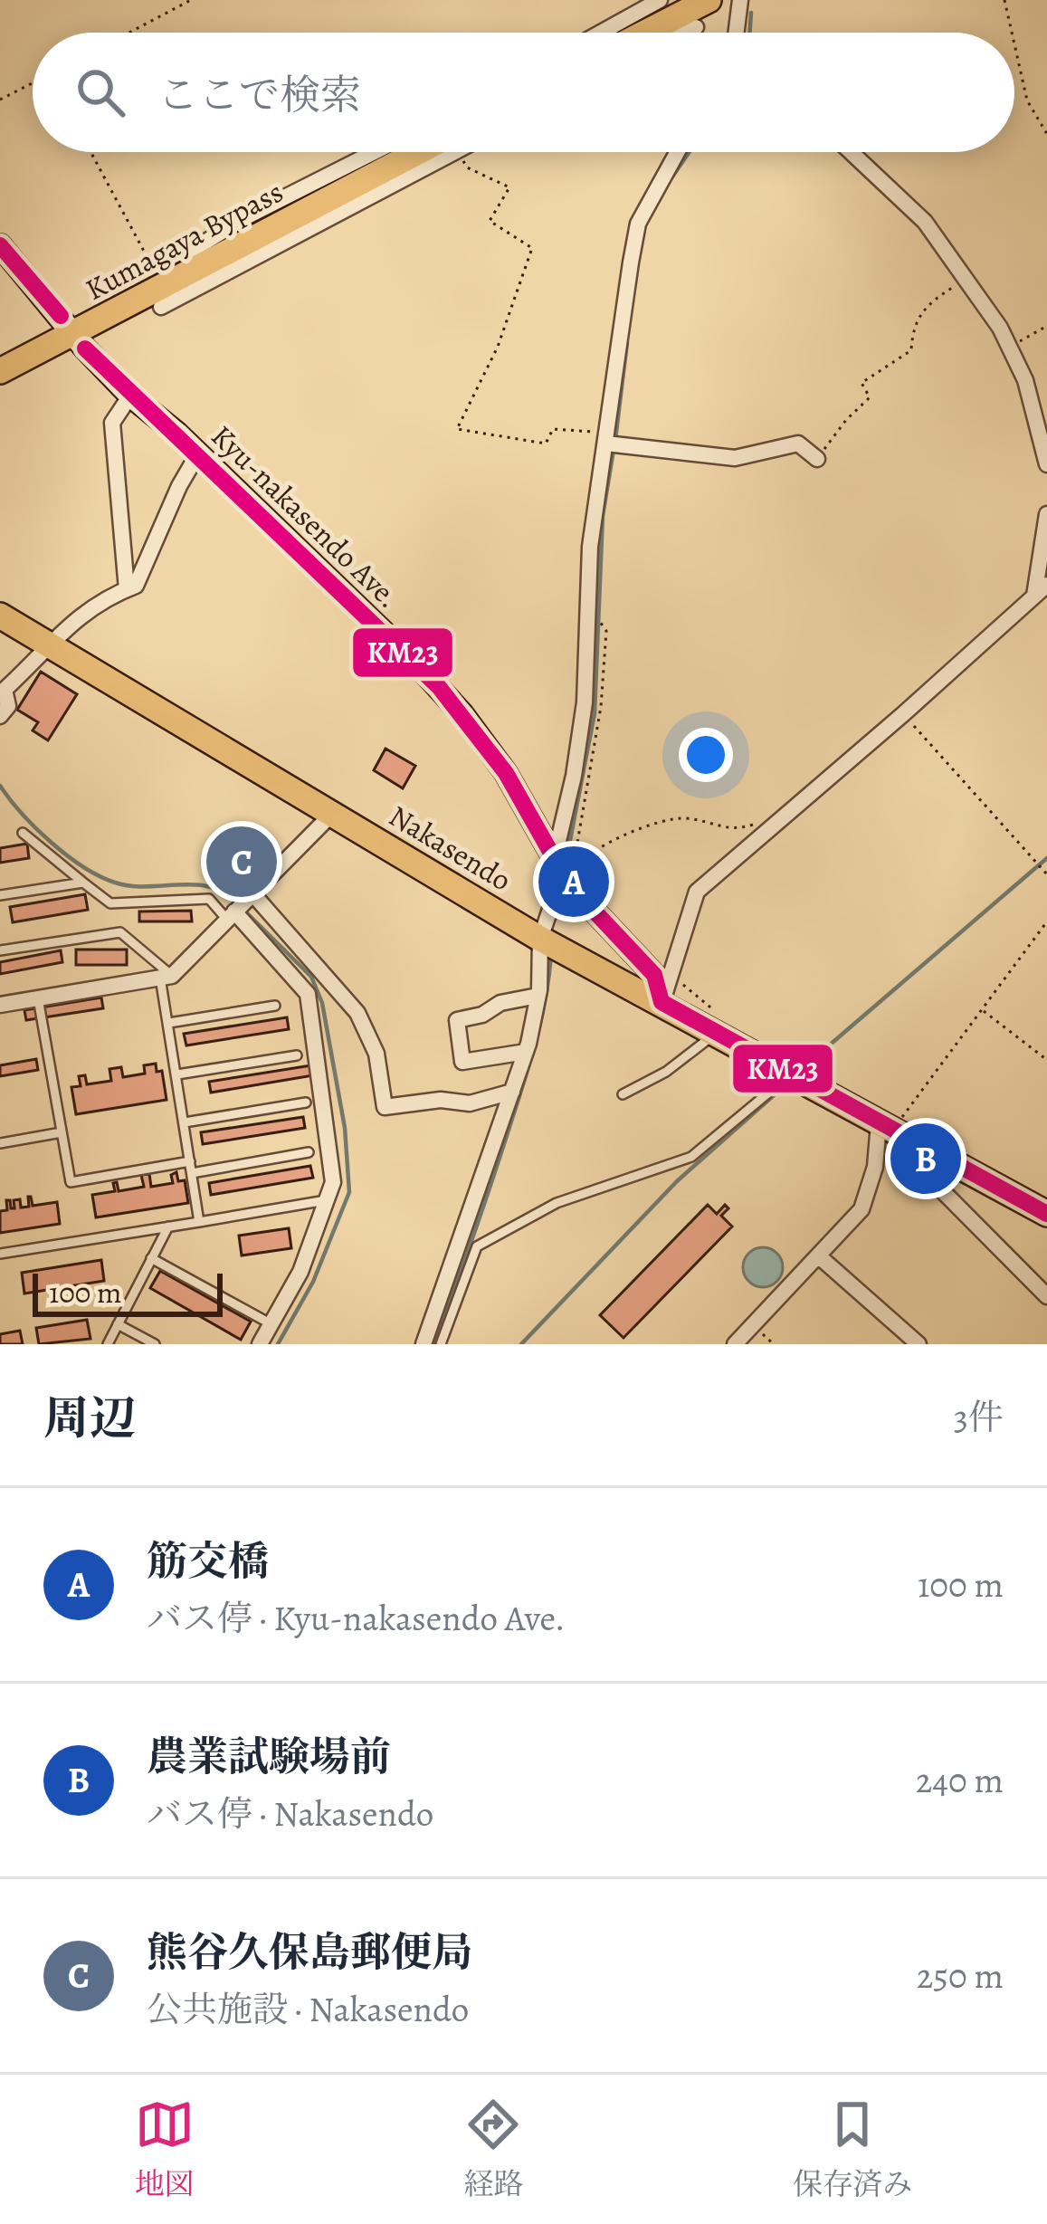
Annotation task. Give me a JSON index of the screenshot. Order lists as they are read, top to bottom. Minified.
{"streets":{"highway":["Kumagaya Bypass","Nakasendo"],"main road":["Kyu-nakasendo Ave."]},"crossings":[["Kumagaya Bypass","Kyu-nakasendo Ave."],["Kyu-nakasendo Ave.","Nakasendo"]],"lines":["transit line KM23"],"scale_bar":"100 m","page":{"search":"ここで検索","pins":["C","A","B"],"scale":"100 m","heading":["周辺","3件"],"list":[{"mark":"A","name":"筋交橋","note":"バス停 · Kyu-nakasendo Ave.","value":"100 m"},{"mark":"B","name":"農業試験場前","note":"バス停 · Nakasendo","value":"240 m"},{"mark":"C","name":"熊谷久保島郵便局","note":"公共施設 · Nakasendo","value":"250 m"}],"nav":["地図","経路","保存済み"]}}
